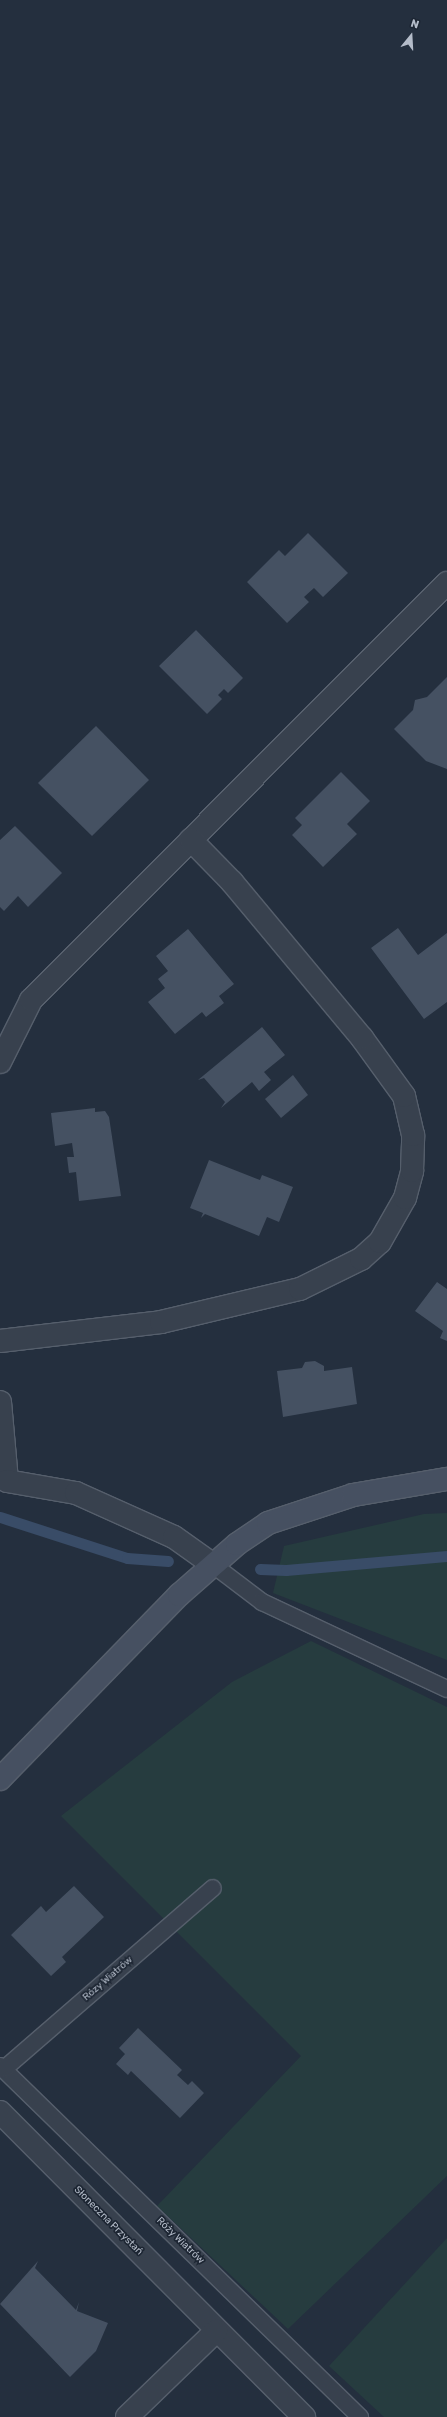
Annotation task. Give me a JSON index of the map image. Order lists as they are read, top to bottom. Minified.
{"streets":{"street":["Słoneczna Przystań"],"lane":["Rózy Wiatrów","Róży Wiatrów"]},"crossings":[["Rózy Wiatrów","Róży Wiatrów"]],"north":"top"}
